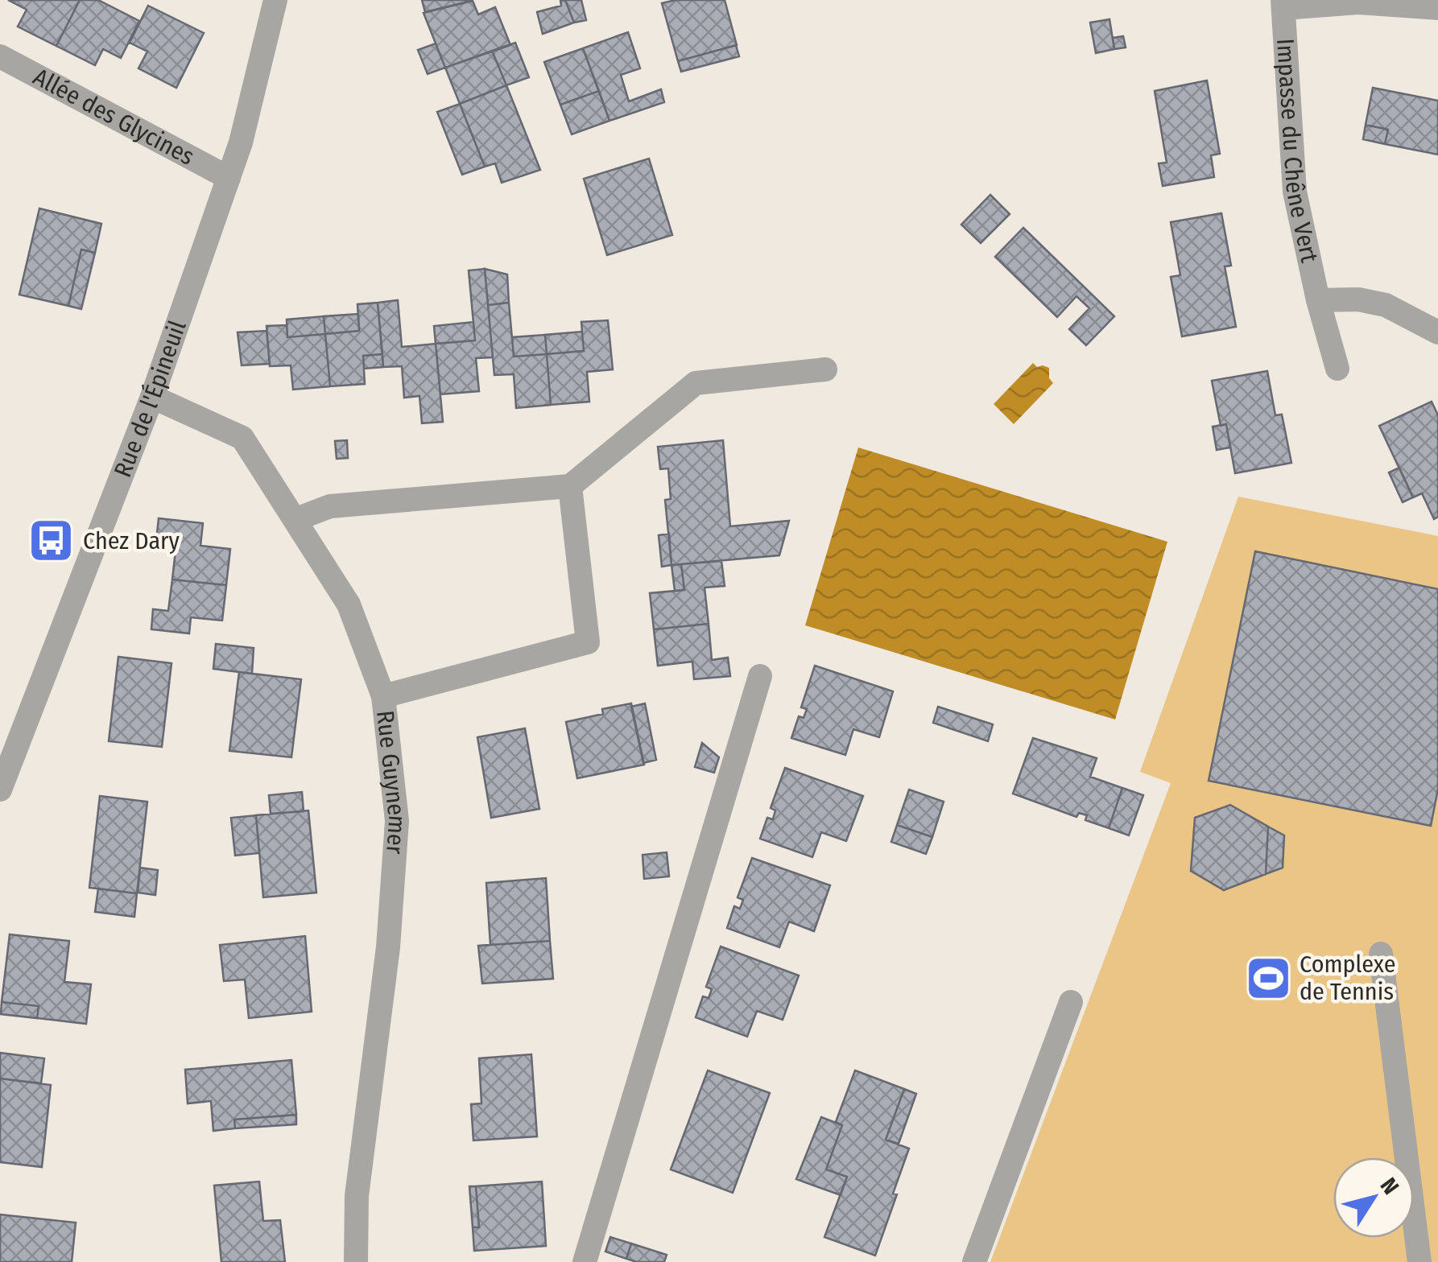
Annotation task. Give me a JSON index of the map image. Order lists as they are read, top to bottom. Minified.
{"streets":{"street":["Allée des Glycines","Impasse du Chêne Vert","Rue de l'Épineuil","Rue Guynemer"]},"crossings":[["Allée des Glycines","Rue de l'Épineuil"],["Rue de l'Épineuil","Rue Guynemer"]],"places":{"bus stop":["Chez Dary"],"sports":["Complexe de Tennis"]},"north":"top right"}
